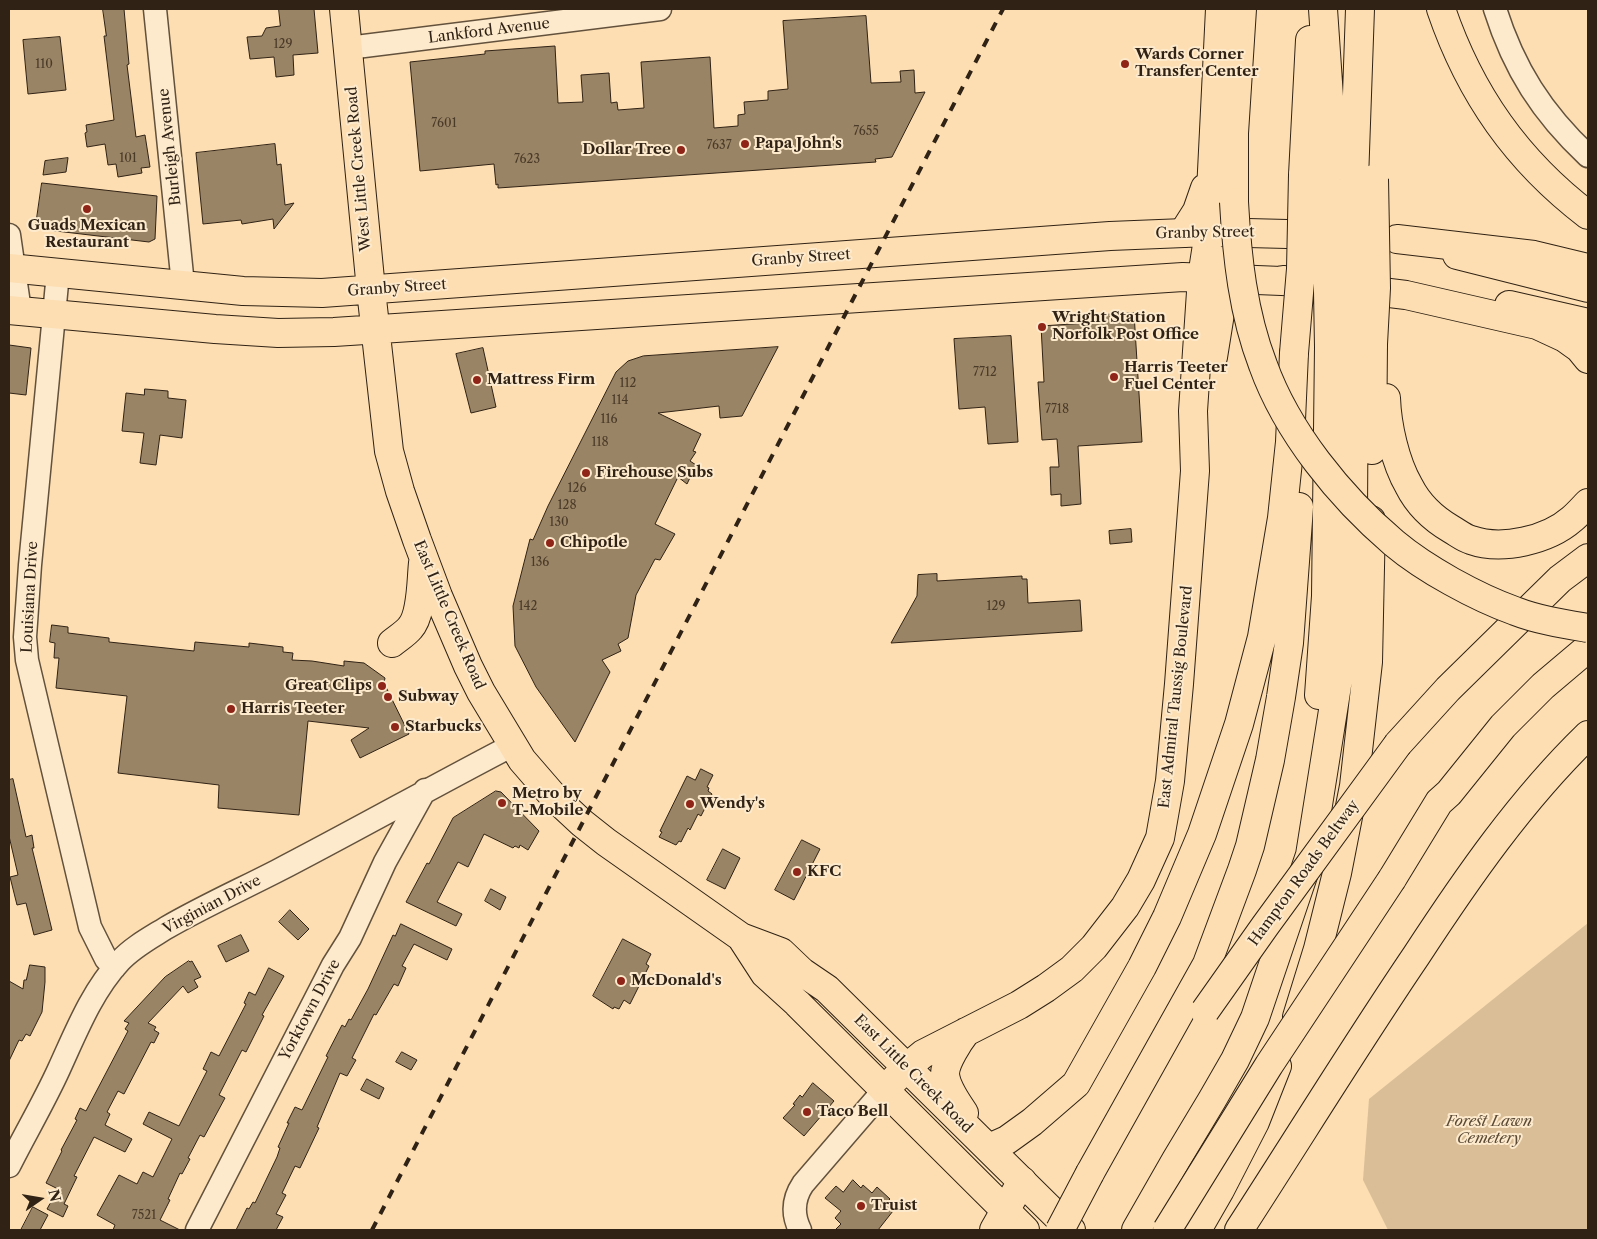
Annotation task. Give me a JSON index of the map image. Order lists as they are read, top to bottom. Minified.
{"streets":{"main road":["West Little Creek Road","Granby Street","East Little Creek Road","East Admiral Taussig Boulevard","Hampton Roads Beltway"],"street":["Lankford Avenue","Burleigh Avenue","Louisiana Drive","Virginian Drive","Yorktown Drive"]},"crossings":[["Lankford Avenue","West Little Creek Road"],["Burleigh Avenue","Granby Street"],["West Little Creek Road","Granby Street"],["West Little Creek Road","East Little Creek Road"],["Granby Street","Louisiana Drive"],["Granby Street","East Admiral Taussig Boulevard"],["Louisiana Drive","Virginian Drive"],["East Little Creek Road","East Admiral Taussig Boulevard"],["East Little Creek Road","Hampton Roads Beltway"],["East Little Creek Road","Virginian Drive"],["Virginian Drive","Yorktown Drive"]],"parks":["Forest Lawn Cemetery"],"places":["Wards Corner Transfer Center","Papa John's","Dollar Tree","Guads Mexican Restaurant","Wright Station Norfolk Post Office","Harris Teeter Fuel Center","Mattress Firm","Firehouse Subs","Chipotle","Great Clips","Subway","Harris Teeter","Starbucks","Metro by T-Mobile","Wendy's","KFC","McDonald's","Taco Bell","Truist"],"house_numbers":["129","110","7601","7655","7637","101","7623","7712","112","114","7718","116","118","126","128","130","136","142","129","7521"],"north":"right"}
